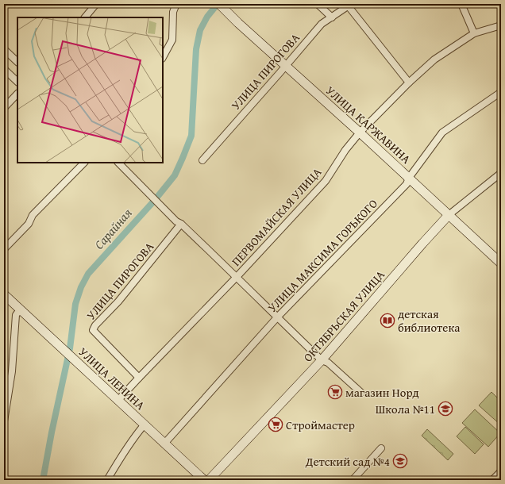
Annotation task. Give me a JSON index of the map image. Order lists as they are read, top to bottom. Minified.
{"streets":{"street":["УЛИЦА ПИРОГОВА","УЛИЦА КАРЖАВИНА","ПЕРВОМАЙСКАЯ УЛИЦА","УЛИЦА МАКСИМА ГОРЬКОГО","ОКТЯБРЬСКАЯ УЛИЦА","УЛИЦА ЛЕНИНА"]},"crossings":[["УЛИЦА ПИРОГОВА","УЛИЦА КАРЖАВИНА"],["УЛИЦА ПИРОГОВА","ПЕРВОМАЙСКАЯ УЛИЦА"],["УЛИЦА КАРЖАВИНА","ПЕРВОМАЙСКАЯ УЛИЦА"],["УЛИЦА КАРЖАВИНА","УЛИЦА МАКСИМА ГОРЬКОГО"],["УЛИЦА КАРЖАВИНА","ОКТЯБРЬСКАЯ УЛИЦА"],["ПЕРВОМАЙСКАЯ УЛИЦА","УЛИЦА ЛЕНИНА"],["УЛИЦА МАКСИМА ГОРЬКОГО","УЛИЦА ЛЕНИНА"]],"water":["Сарайная"],"places":{"library":["детская библиотека"],"supermarket":["магазин Норд","Строймастер"],"school or university":["Школа №11","Детский сад №4"]}}
